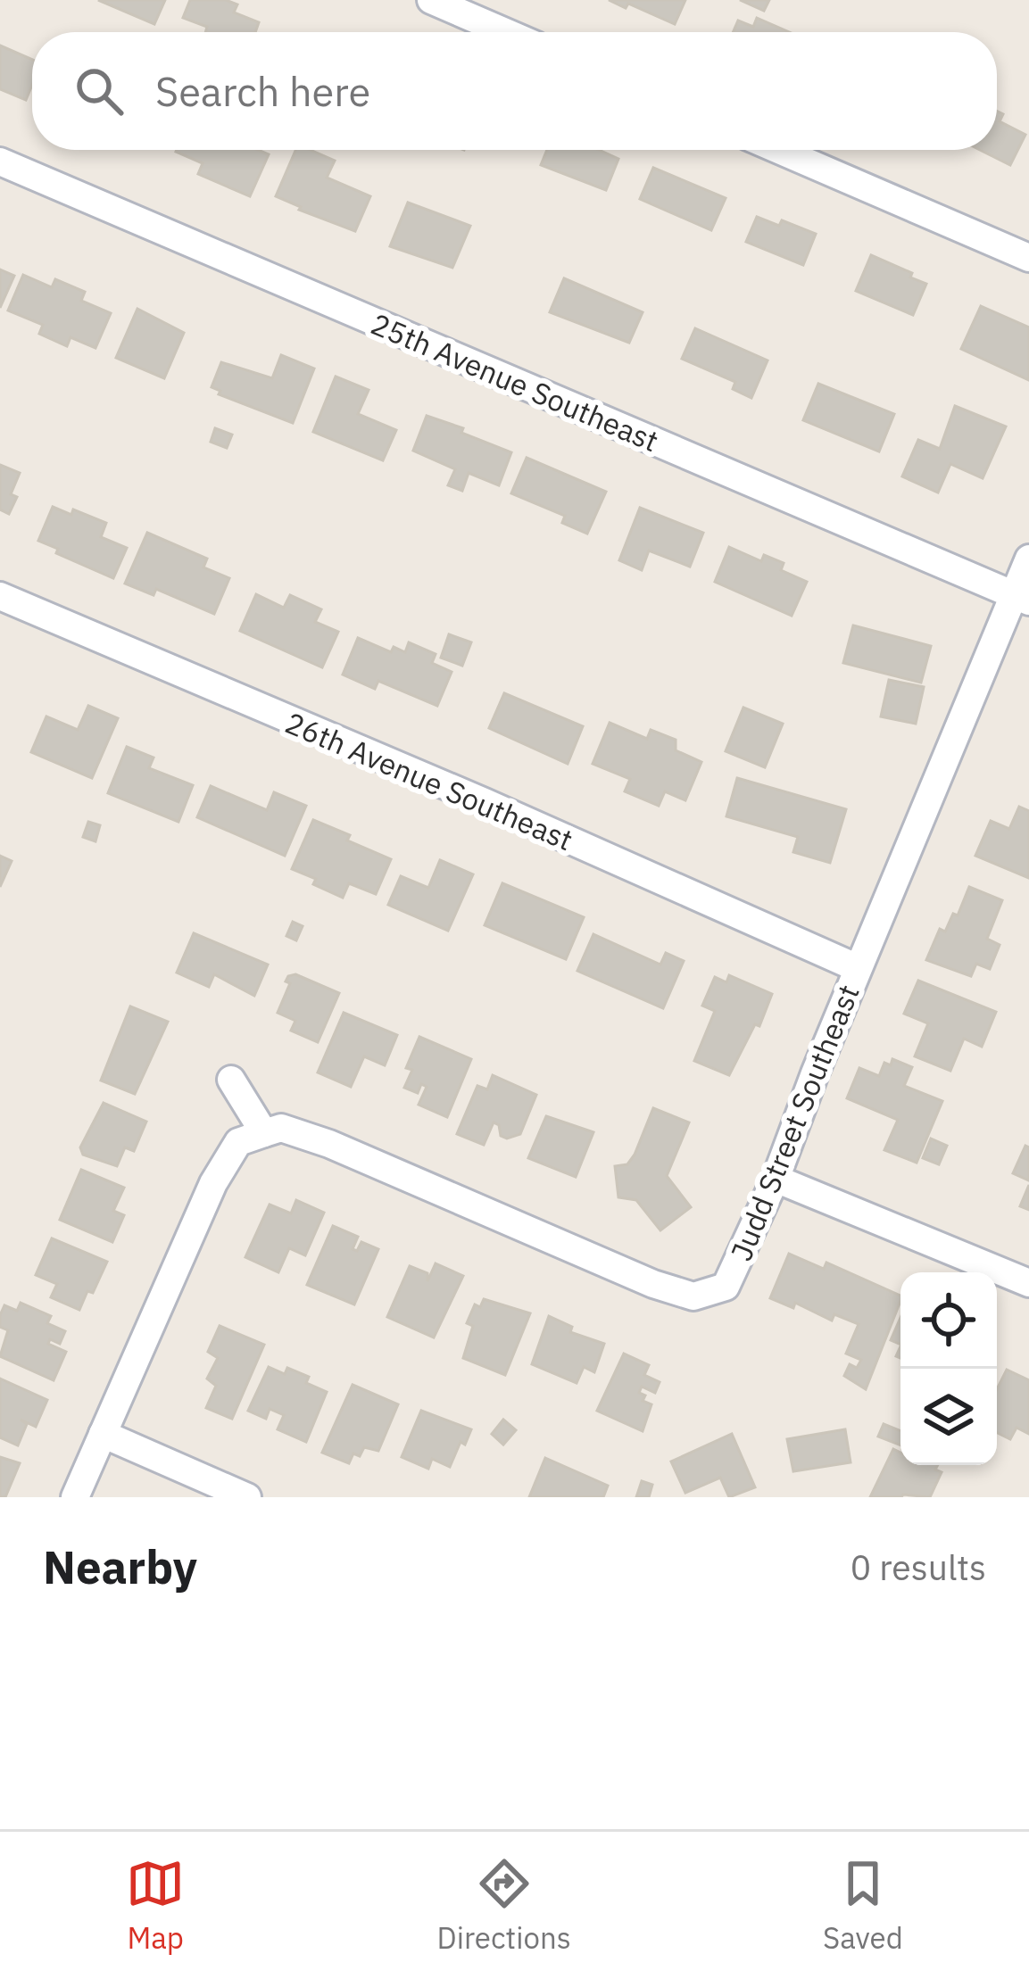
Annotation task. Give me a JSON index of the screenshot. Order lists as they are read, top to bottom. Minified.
{"streets":{"street":["25th Avenue Southeast","26th Avenue Southeast","Judd Street Southeast"]},"crossings":[["25th Avenue Southeast","Judd Street Southeast"],["26th Avenue Southeast","Judd Street Southeast"]],"page":{"search":"Search here","heading":["Nearby","0 results"],"nav":["Map","Directions","Saved"]}}
